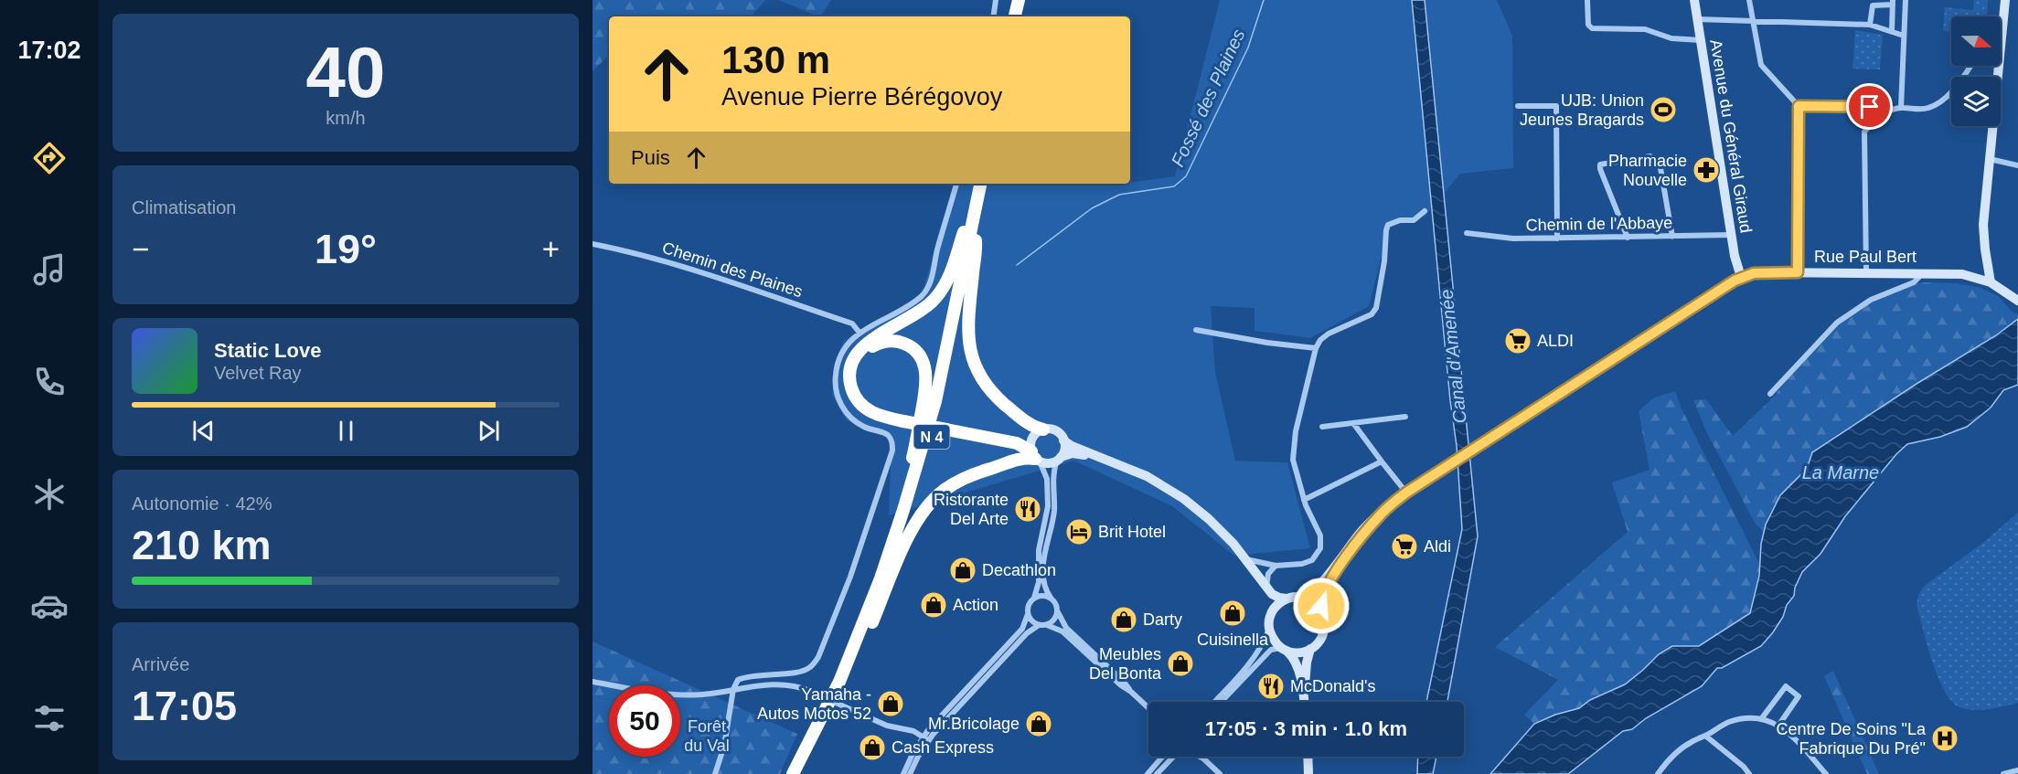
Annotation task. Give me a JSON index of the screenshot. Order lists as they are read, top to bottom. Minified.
{"streets":{"highway":["N 4"],"main road":["Avenue du Général Giraud","Rue Paul Bert"],"street":["Chemin de l'Abbaye","Chemin des Plaines"]},"crossings":[["Avenue du Général Giraud","Chemin de l'Abbaye"],["Avenue du Général Giraud","Rue Paul Bert"]],"water":["Fossé des Plaines","Canal d'Amenée","La Marne"],"parks":["Forêt du Val"],"places":{"sports":["UJB: Union Jeunes Bragards"],"pharmacy":["Pharmacie Nouvelle"],"supermarket":["ALDI","Aldi"],"restaurant":["Ristorante Del Arte","McDonald's"],"hotel":["Brit Hotel"],"shop":["Decathlon","Action","Cuisinella","Darty","Meubles Del Bonta","Yamaha - Autos Motos 52","Mr.Bricolage","Cash Express"],"hospital":["Centre De Soins \"La Fabrique Du Pré\""]},"north":"right","page":{"tabs":"17:02","tile":[["40","km/h"],"Climatisation",["Autonomie · 42%","210 km"],["Arrivée","17:05"]],"turn":["130 m","Avenue Pierre Bérégovoy"],"then":"Puis","heat":["−","19°","+"],"song":["Static Love","Velvet Ray"],"limit":"50","trip":"17:05 · 3 min · 1.0 km"}}
